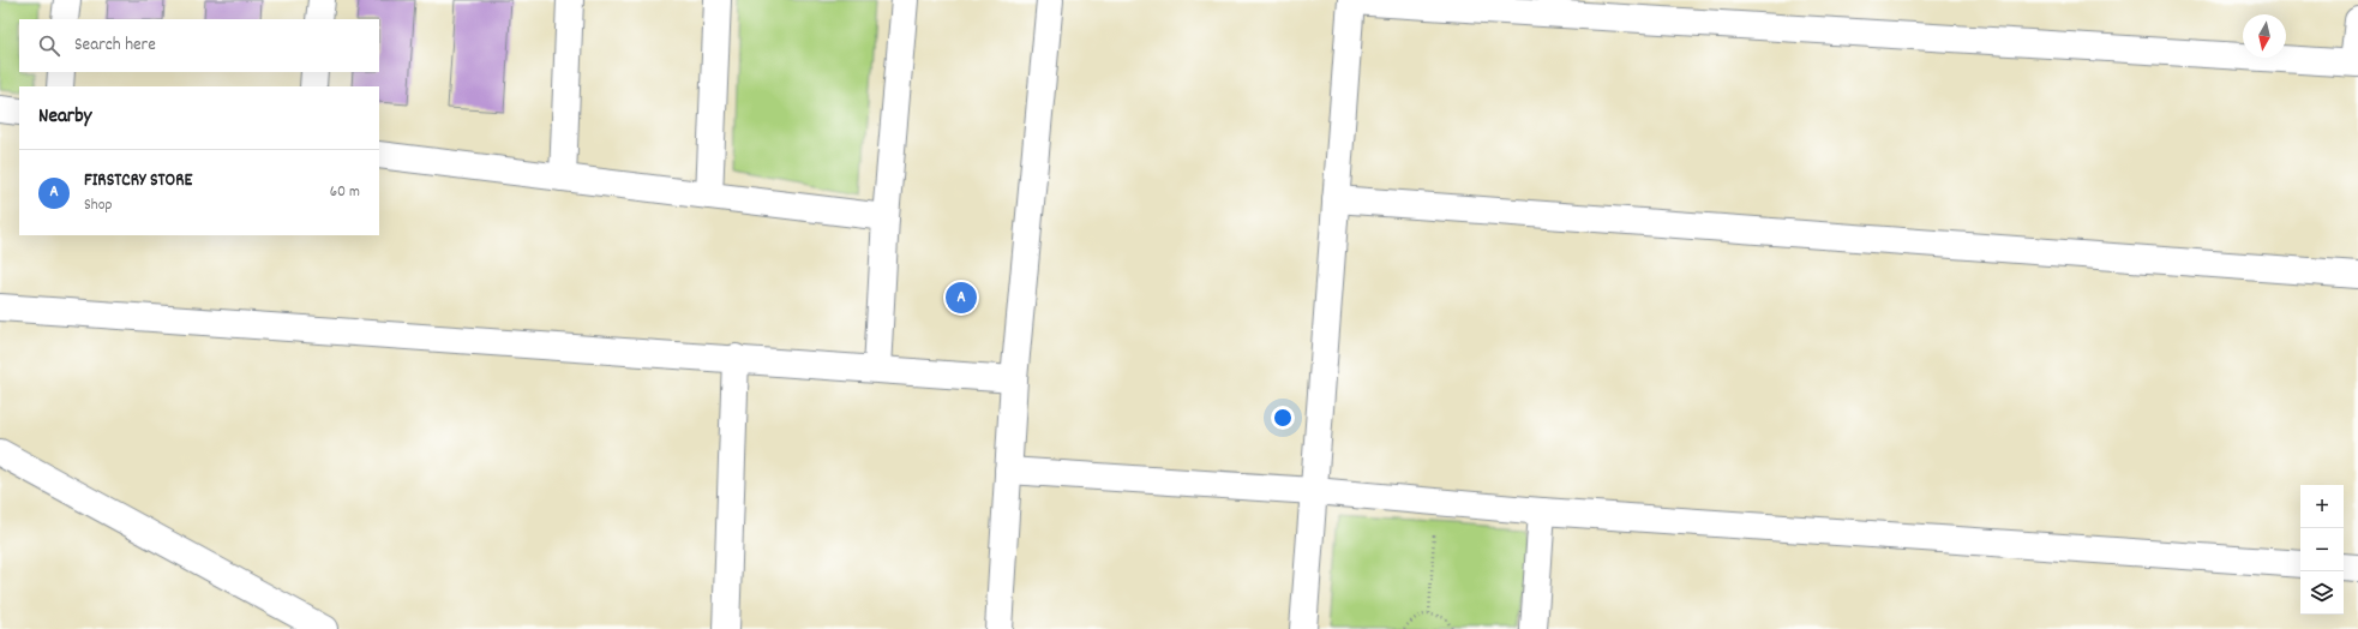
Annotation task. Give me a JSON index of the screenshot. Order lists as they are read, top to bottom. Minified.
{"north":"bottom","page":{"search":"Search here","heading":"Nearby","list":[{"mark":"A","name":"FIRSTCRY STORE","note":"Shop","value":"60 m"}],"pins":"A","map_buttons":["+","−"]}}
